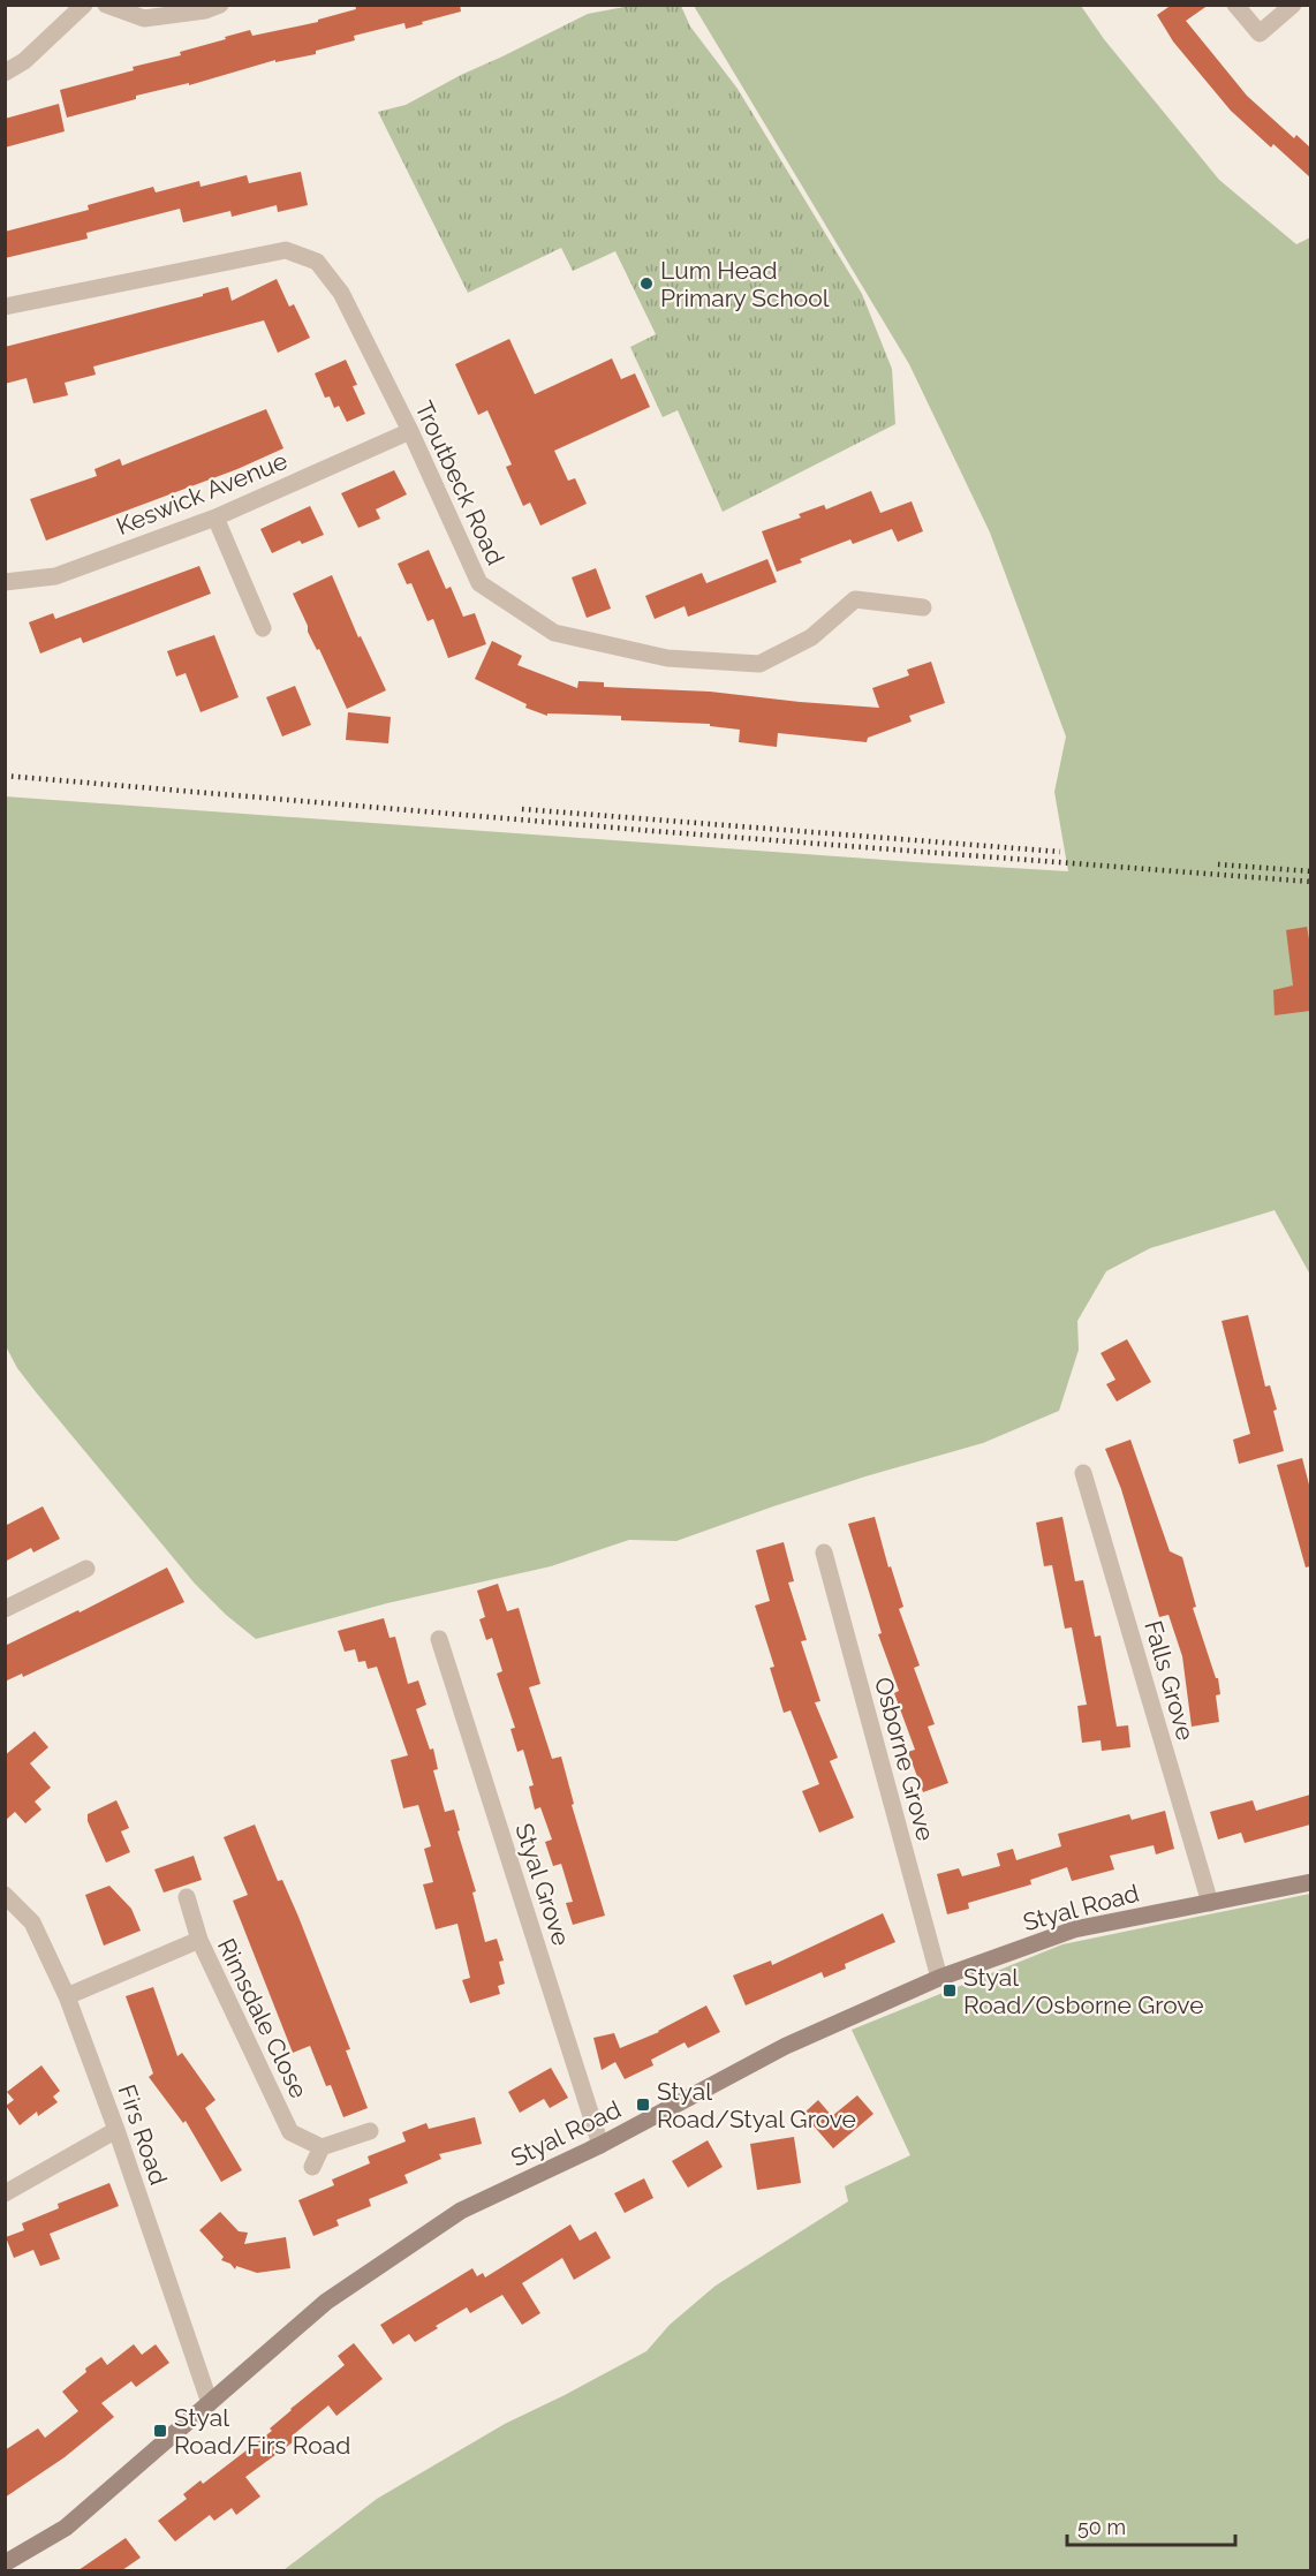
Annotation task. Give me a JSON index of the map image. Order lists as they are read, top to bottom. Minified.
{"streets":{"main road":["Styal Road"],"street":["Troutbeck Road","Keswick Avenue","Falls Grove","Osborne Grove","Styal Grove","Rimsdale Close","Firs Road"]},"crossings":[["Troutbeck Road","Keswick Avenue"],["Falls Grove","Styal Road"],["Osborne Grove","Styal Road"],["Styal Grove","Styal Road"],["Styal Road","Firs Road"],["Rimsdale Close","Firs Road"]],"places":{"other":["Lum Head Primary School"],"transit":["Styal Road/Osborne Grove","Styal Road/Styal Grove","Styal Road/Firs Road"]},"scale_bar":"50 m"}
